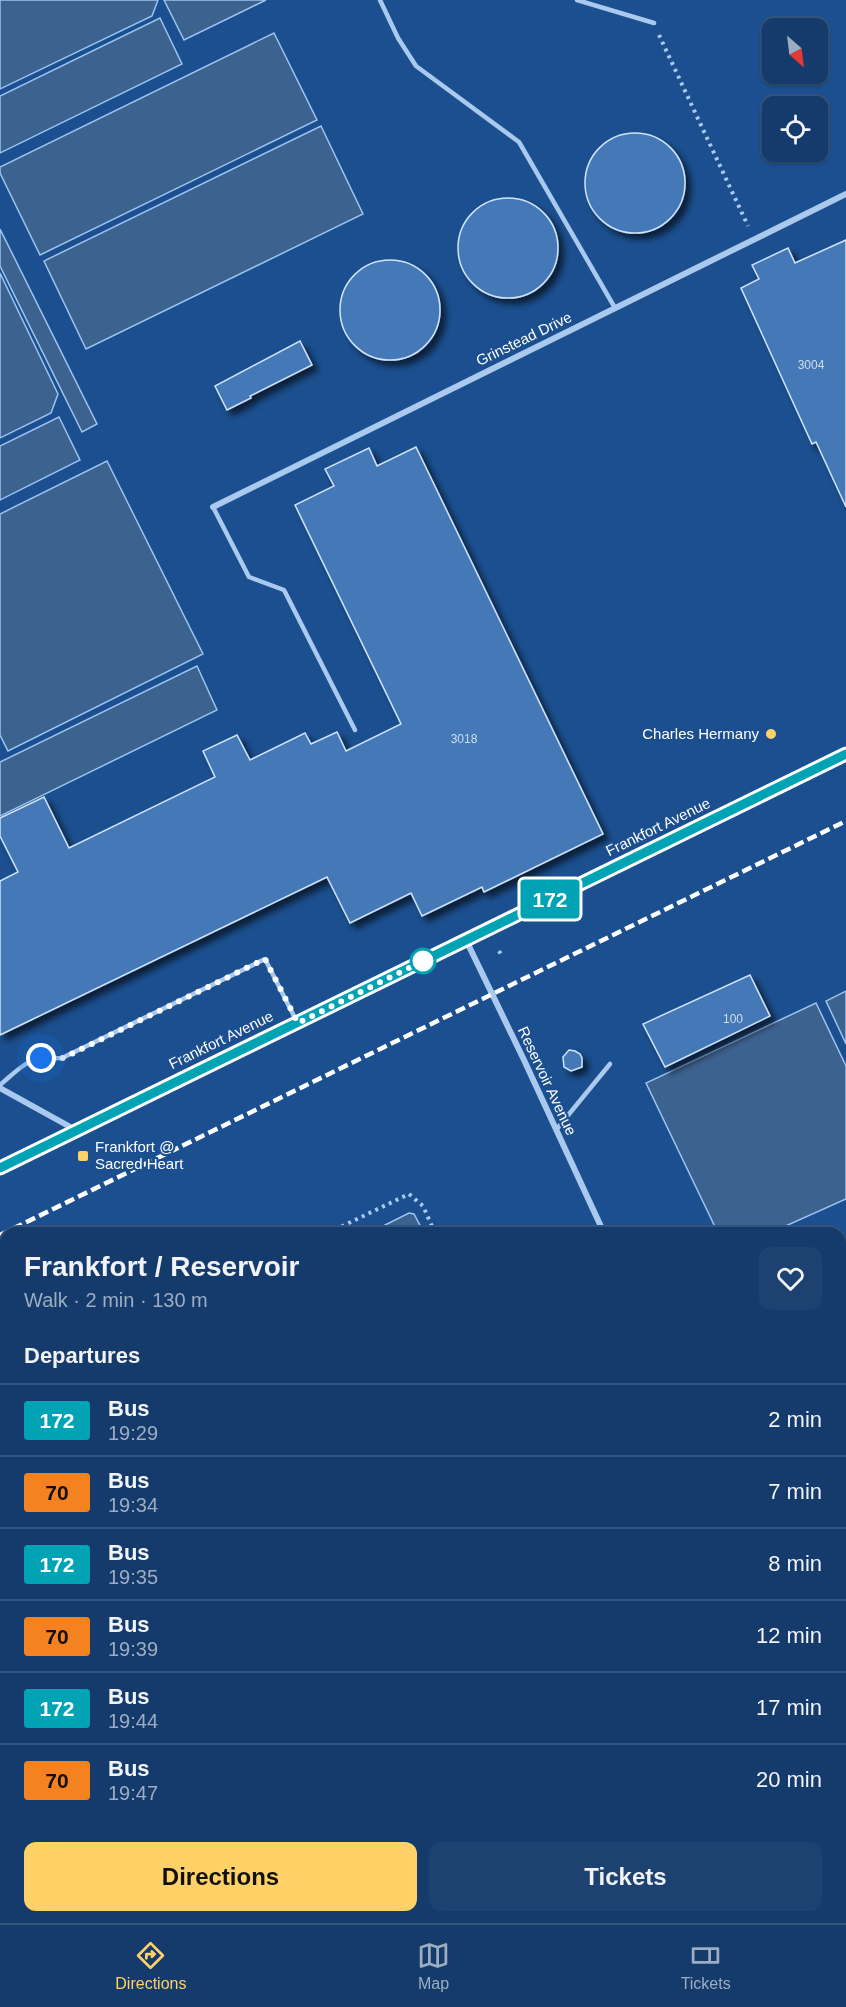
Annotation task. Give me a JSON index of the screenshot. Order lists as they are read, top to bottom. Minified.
{"streets":{"main road":["Frankfort Avenue"],"street":["Grinstead Drive","Reservoir Avenue"]},"crossings":[["Frankfort Avenue","Reservoir Avenue"]],"places":{"other":["Charles Hermany"],"transit":["Frankfort @ Sacred Heart"]},"lines":["bus line 172"],"house_numbers":["3004","3018","100"],"north":"bottom right","page":{"on_map":"172","heading":[["Frankfort / Reservoir","Walk · 2 min · 130 m"],"Departures"],"list":[{"mark":"172","name":"Bus","note":"19:29","value":"2 min"},{"mark":"70","name":"Bus","note":"19:34","value":"7 min"},{"mark":"172","name":"Bus","note":"19:35","value":"8 min"},{"mark":"70","name":"Bus","note":"19:39","value":"12 min"},{"mark":"172","name":"Bus","note":"19:44","value":"17 min"},{"mark":"70","name":"Bus","note":"19:47","value":"20 min"}],"buttons":["Directions","Tickets"],"tabs":["Directions","Map","Tickets"]}}
